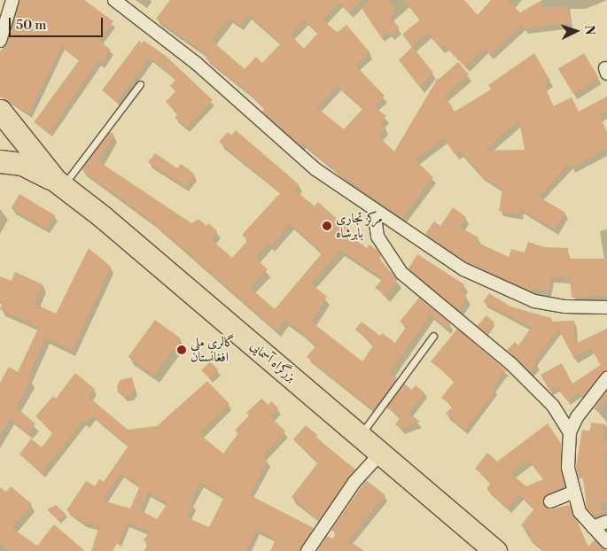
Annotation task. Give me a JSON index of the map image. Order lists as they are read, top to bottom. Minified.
{"streets":{"highway":["بزرگراه آسمایی"]},"places":["مرکز تجاری بابرشاه","گالری ملی افغانستان"],"scale_bar":"50 m","north":"right"}
